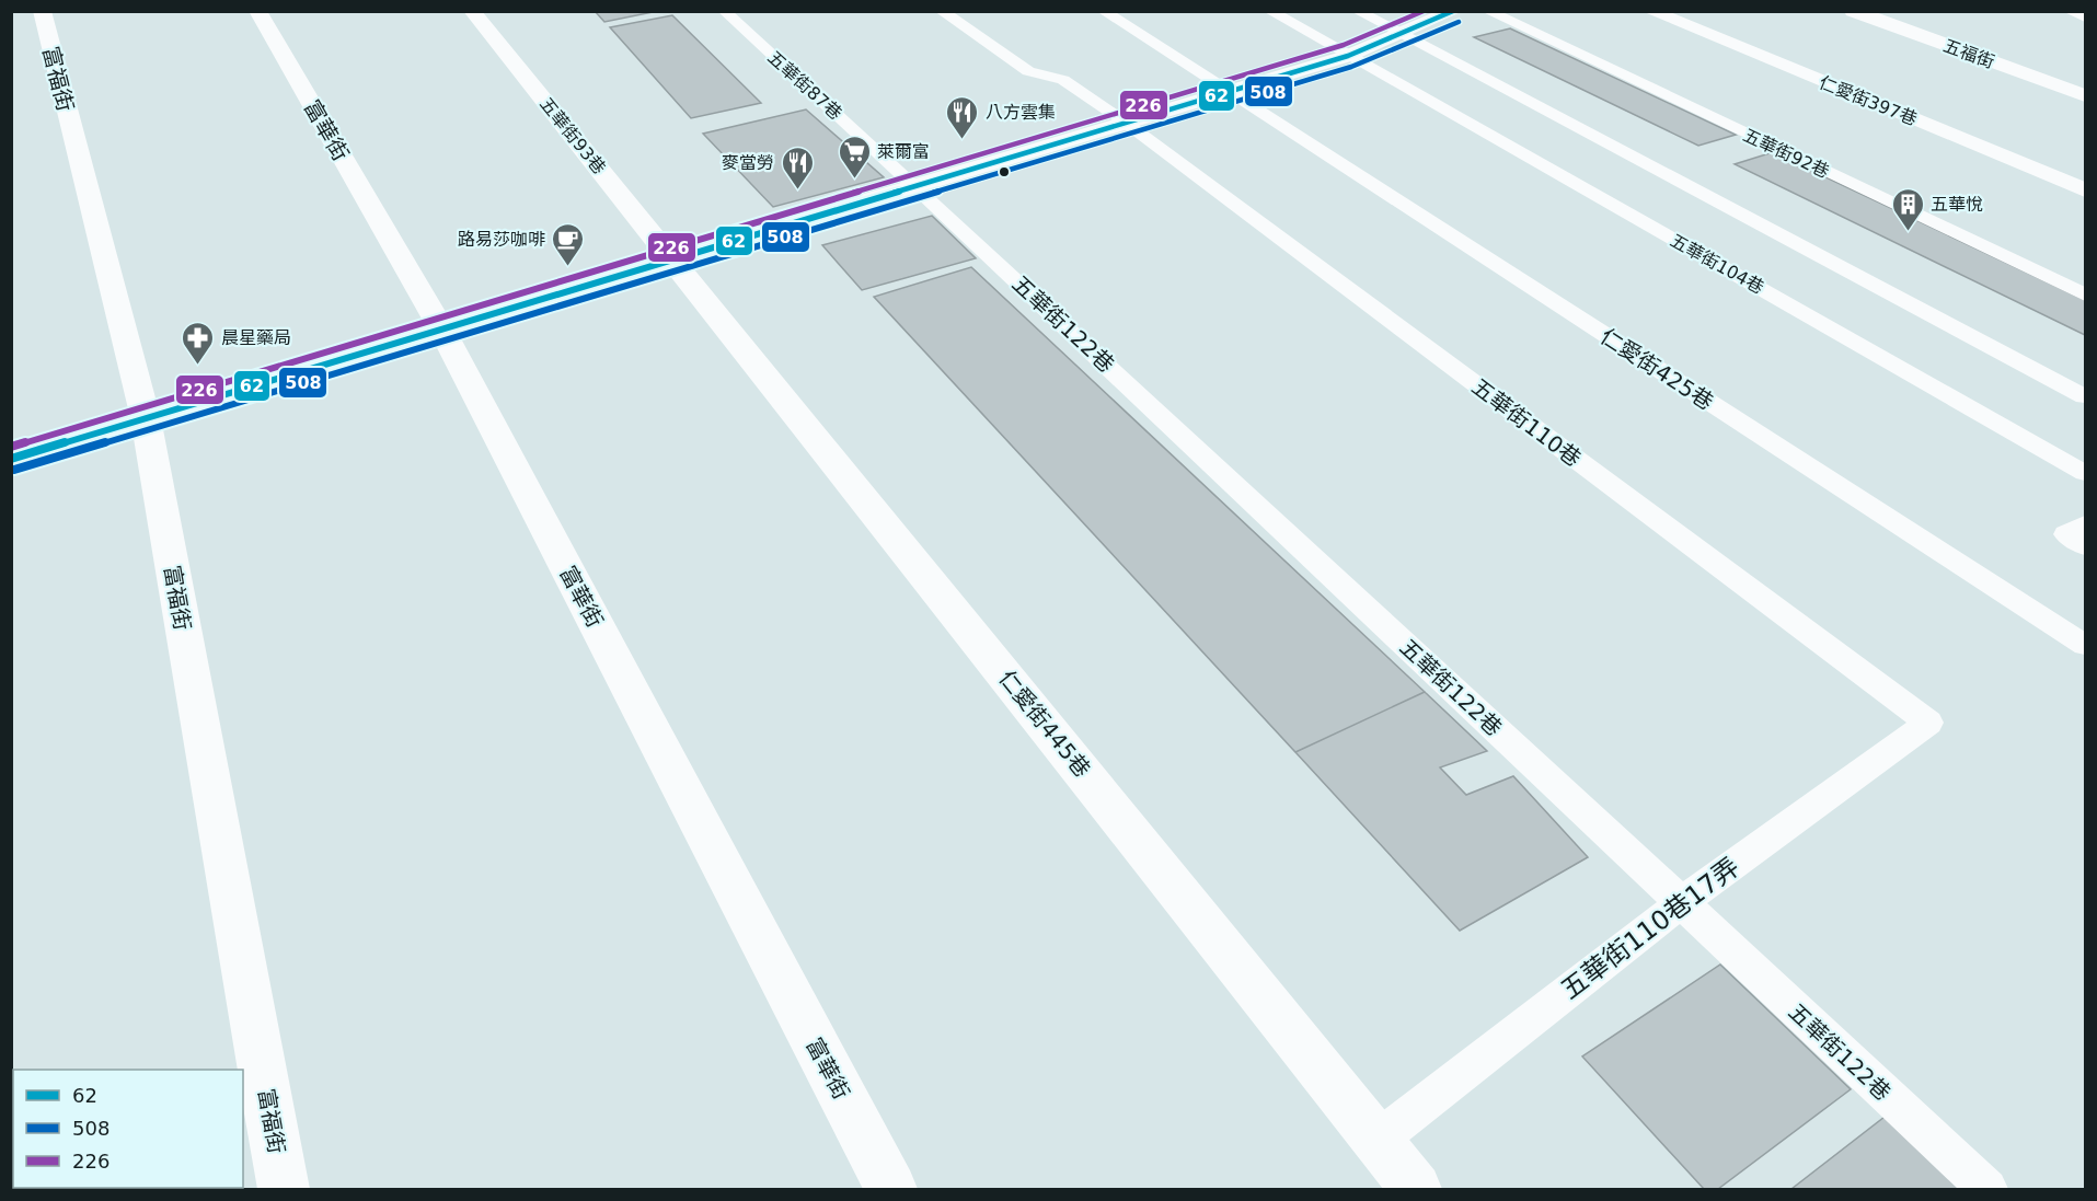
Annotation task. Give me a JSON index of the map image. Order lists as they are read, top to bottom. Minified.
{"streets":{"street":["五福街","富福街","仁愛街397巷","富華街","五華街93巷","仁愛街445巷"],"lane":["五華街87巷","五華街92巷","五華街104巷","五華街122巷","仁愛街425巷","五華街110巷","五華街110巷17弄"]},"crossings":[["五華街87巷","五華街122巷"],["五華街93巷","仁愛街445巷"],["五華街122巷","五華街110巷17弄"],["五華街110巷","五華街110巷17弄"],["仁愛街445巷","五華街110巷17弄"]],"places":{"restaurant":["八方雲集","麥當勞"],"supermarket":["萊爾富"],"building":["五華悅"],"cafe":["路易莎咖啡"],"pharmacy":["晨星藥局"]},"lines":["transit line 62","transit line 226","transit line 508"],"legend":["62","508","226"]}
